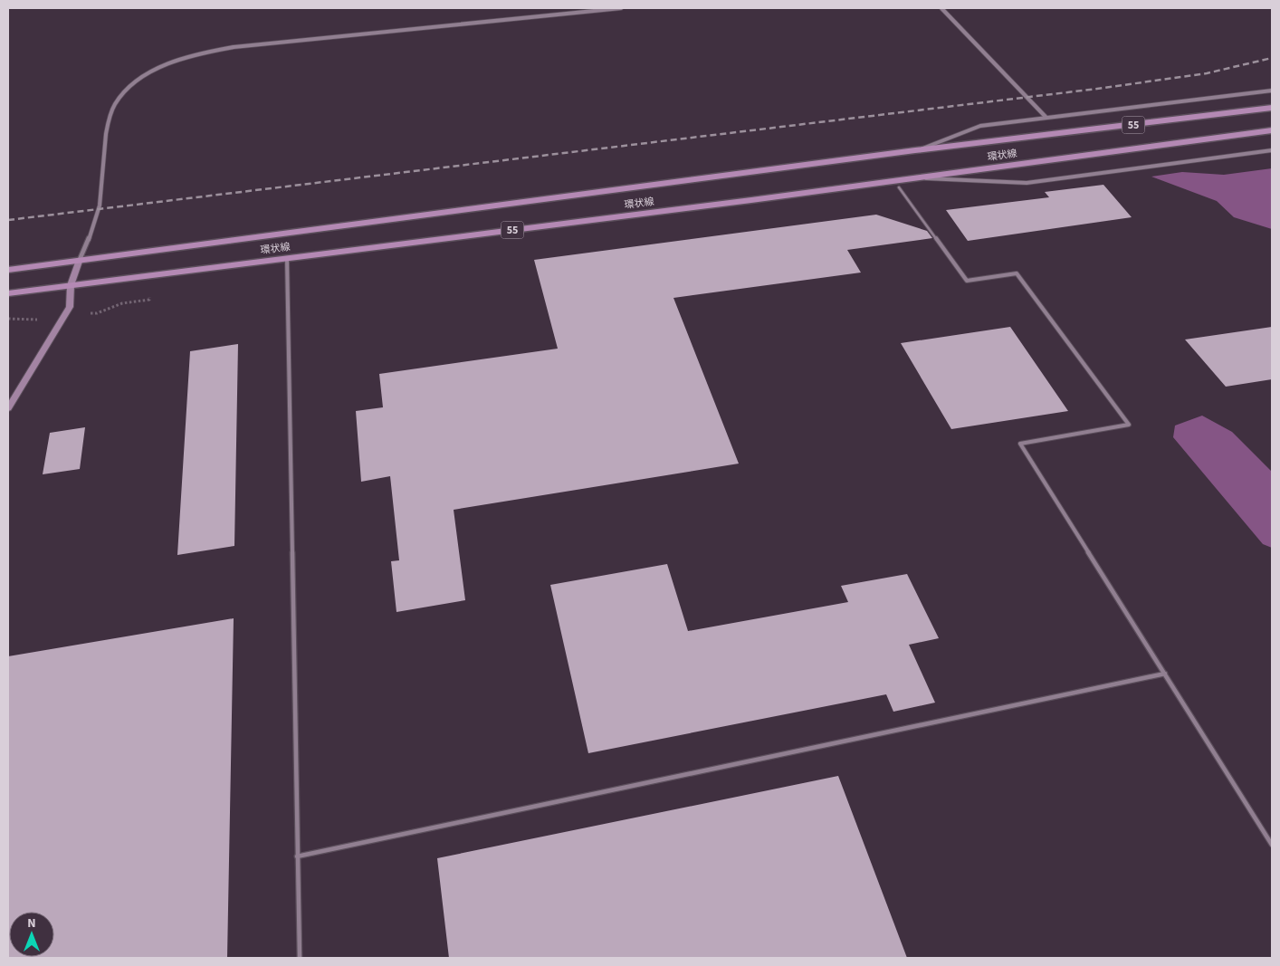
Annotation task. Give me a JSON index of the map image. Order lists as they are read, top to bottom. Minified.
{"streets":{"main road":["55","環状線"]},"north":"top"}
